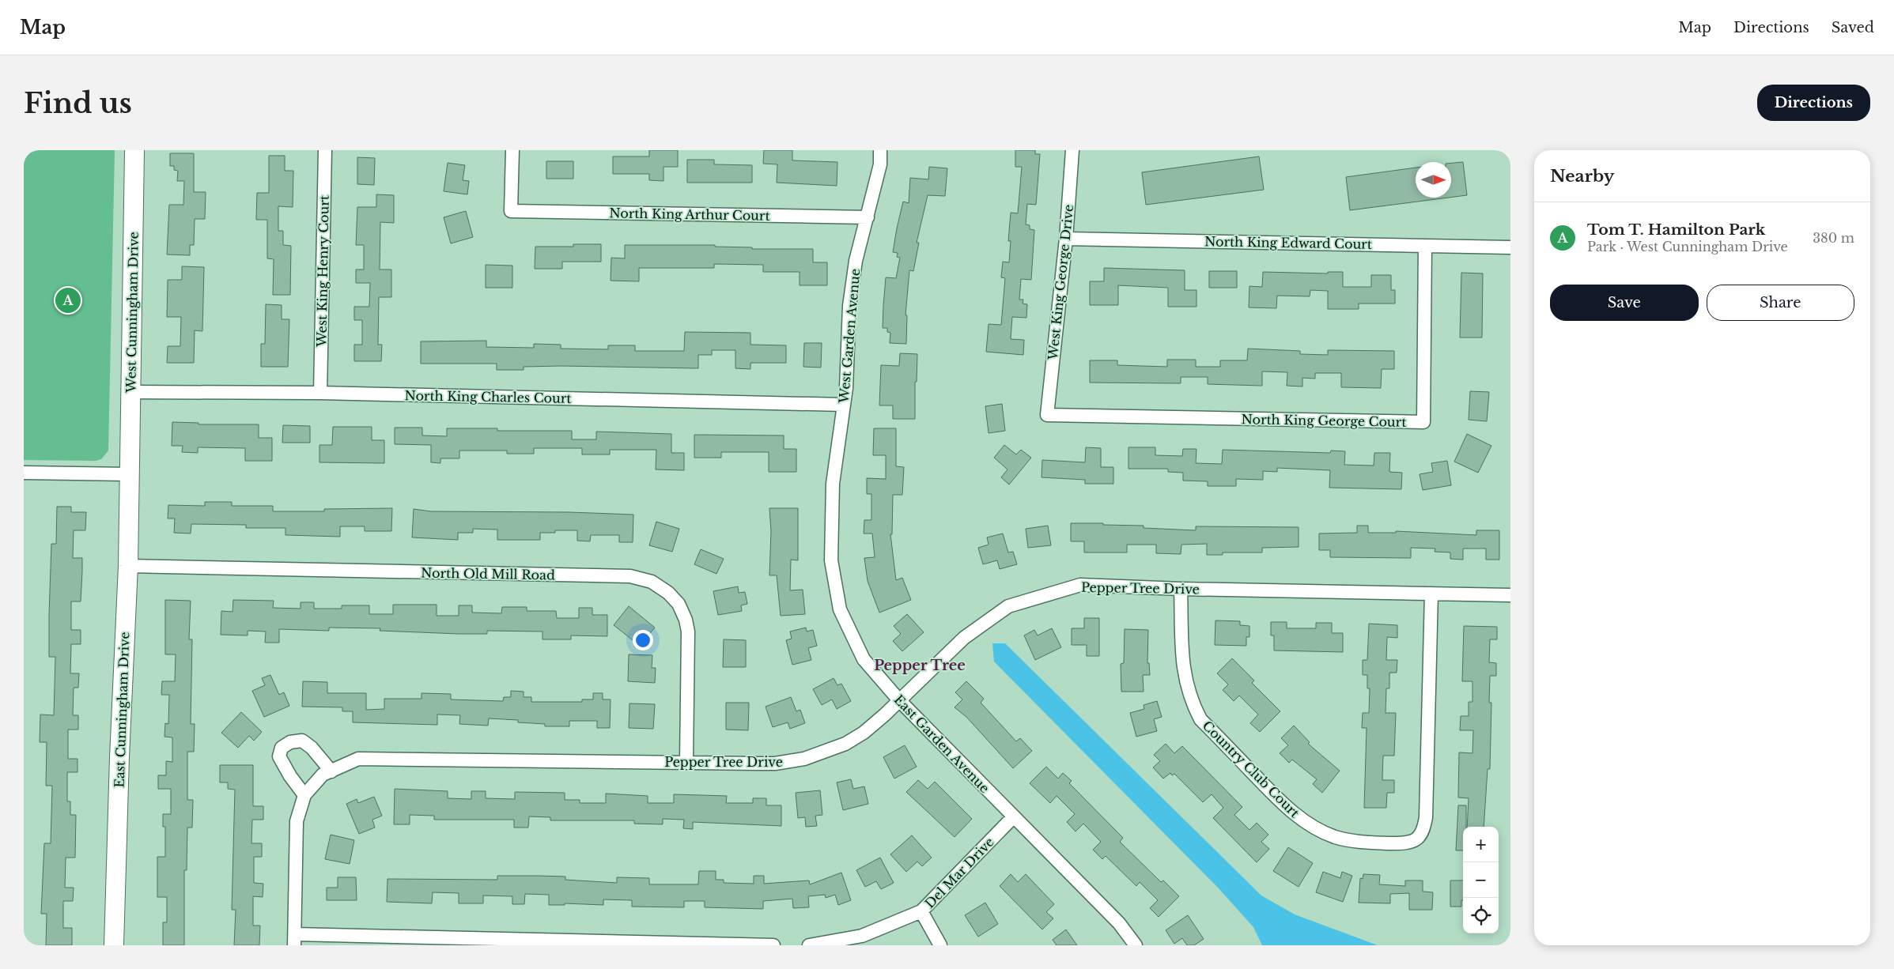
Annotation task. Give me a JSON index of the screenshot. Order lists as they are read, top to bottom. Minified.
{"streets":{"street":["North King Arthur Court","North King Edward Court","West King Henry Court","West King George Drive","West Cunningham Drive","West Garden Avenue","North King Charles Court","North King George Court","North Old Mill Road","Pepper Tree Drive","East Cunningham Drive","East Garden Avenue","Country Club Court","Del Mar Drive"]},"crossings":[["North King Arthur Court","West Garden Avenue"],["North King Edward Court","West King George Drive"],["North King Edward Court","North King George Court"],["West King Henry Court","North King Charles Court"],["West King George Drive","North King George Court"],["West Cunningham Drive","North King Charles Court"],["West Cunningham Drive","East Cunningham Drive"],["West Garden Avenue","North King Charles Court"],["West Garden Avenue","East Garden Avenue"],["North Old Mill Road","Pepper Tree Drive"],["North Old Mill Road","East Cunningham Drive"],["Pepper Tree Drive","East Garden Avenue"],["Pepper Tree Drive","Country Club Court"],["East Garden Avenue","Del Mar Drive"]],"districts":["Pepper Tree"],"north":"right","page":{"header":"Map","nav":["Map","Directions","Saved"],"buttons":["Directions",["Save","Share"]],"title":"Find us","heading":"Nearby","list":[{"mark":"A","name":"Tom T. Hamilton Park","note":"Park · West Cunningham Drive","value":"380 m"}],"pins":"A","map_buttons":["+","−"]}}
